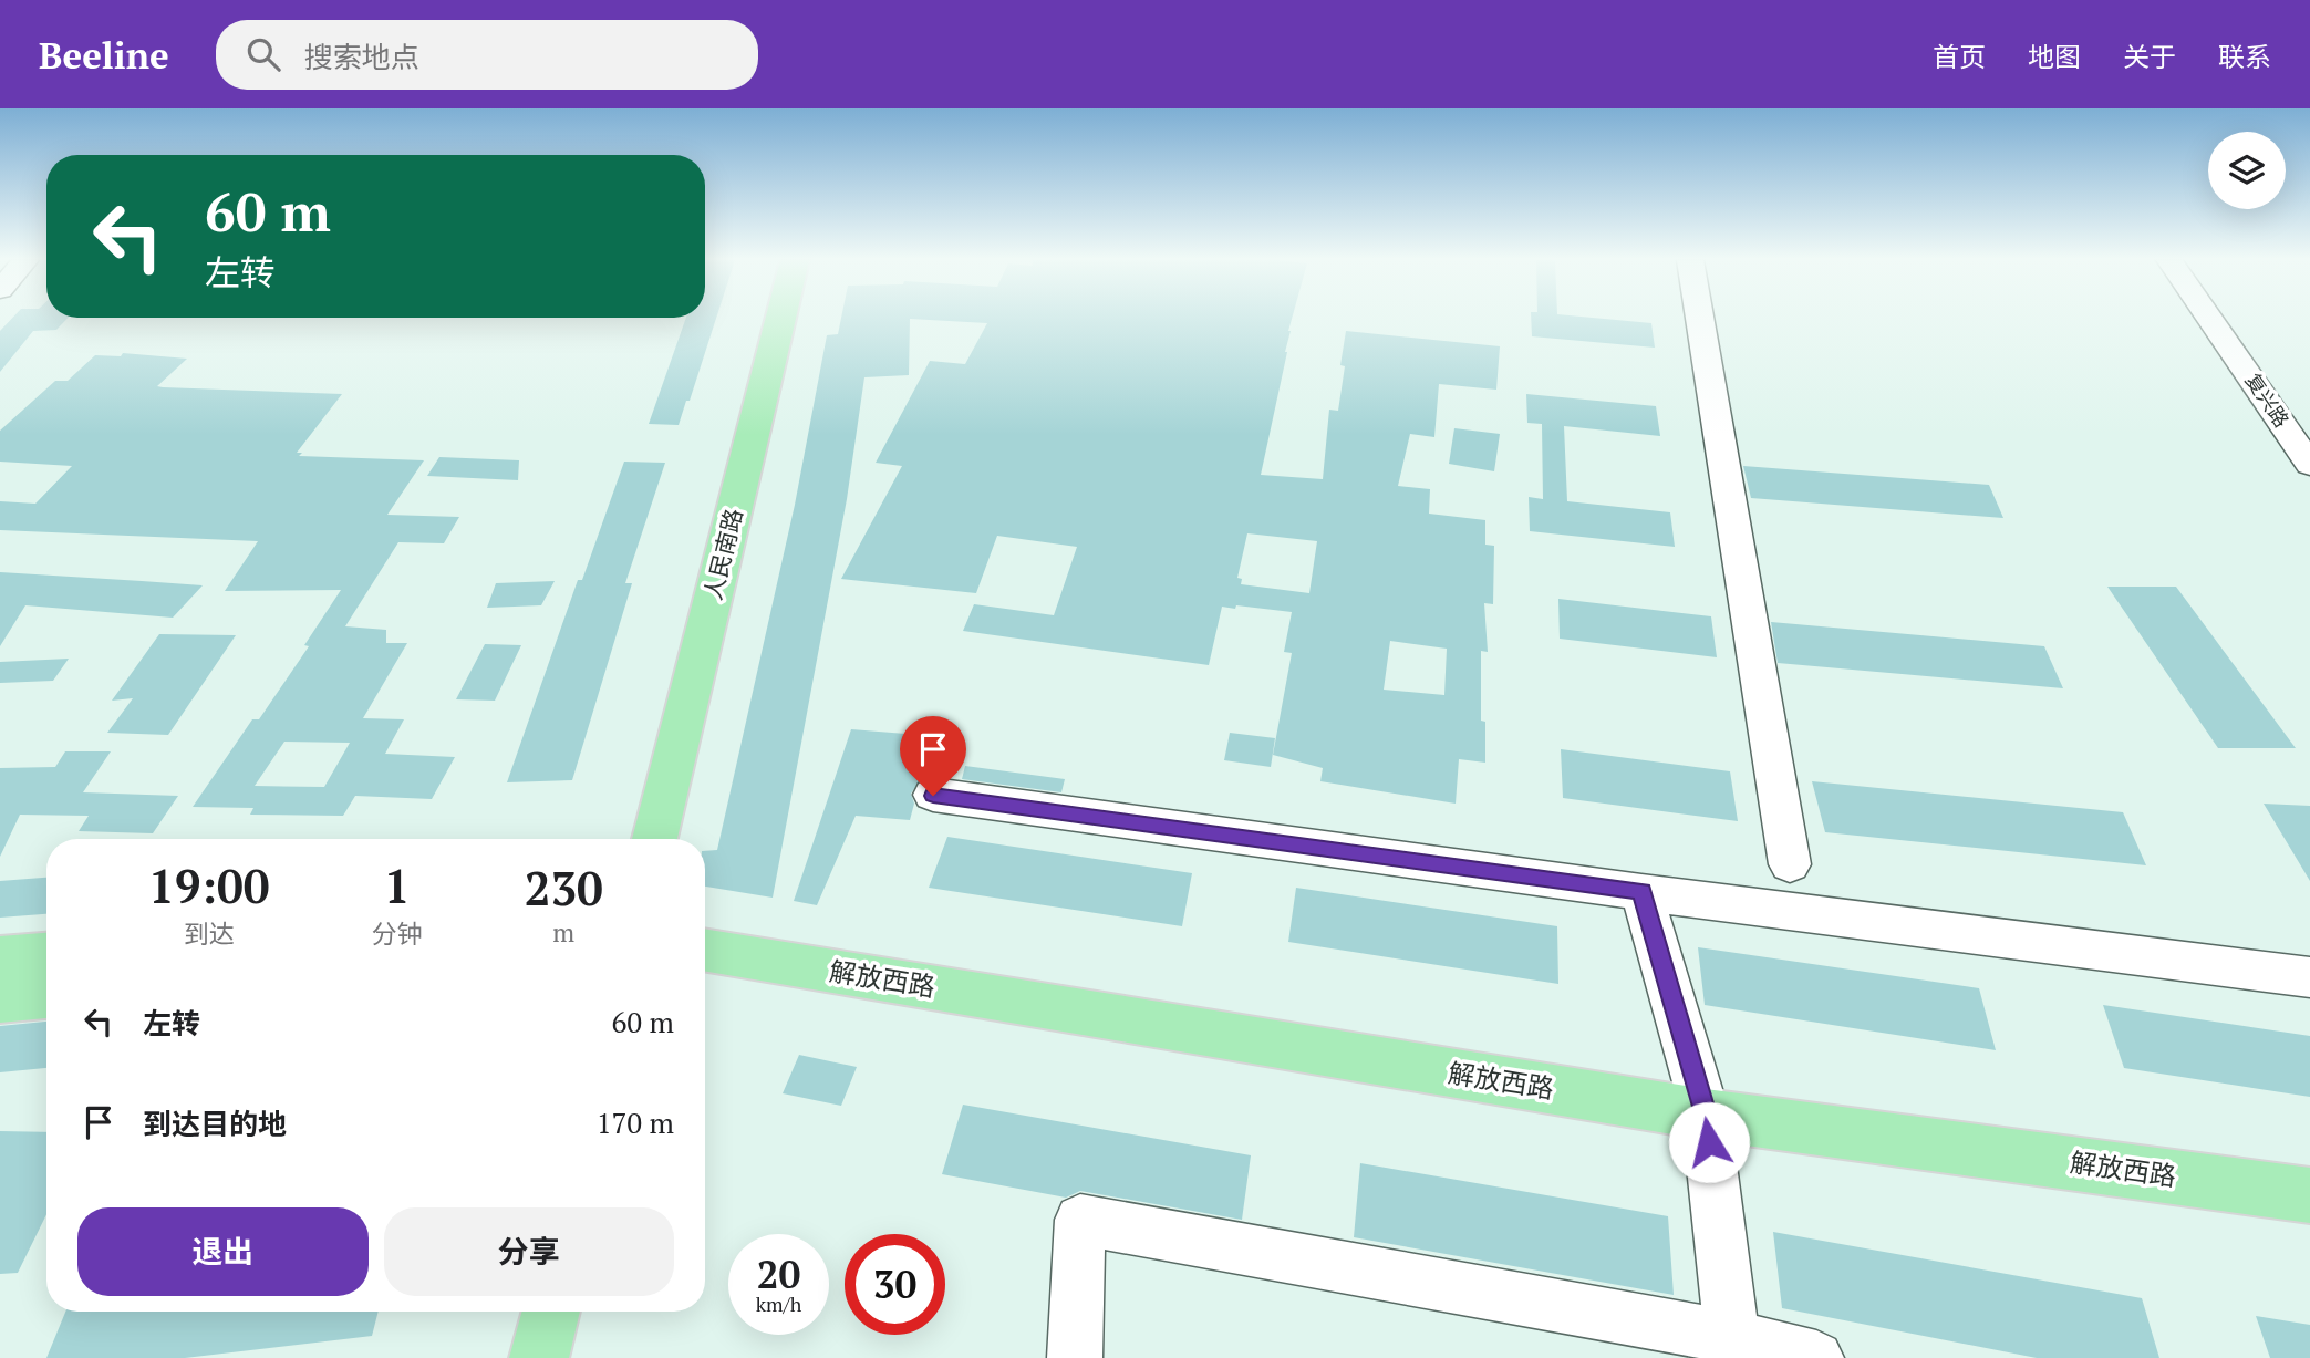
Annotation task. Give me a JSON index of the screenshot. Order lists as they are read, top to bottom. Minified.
{"streets":{"main road":["人民南路","解放西路"],"street":["复兴路"]},"page":{"header":"Beeline","search":"搜索地点","nav":["首页","地图","关于","联系"],"turn":["60 m","左转"],"eta":["19:00","到达","1","分钟","230","m"],"list":[{"name":"左转","value":"60 m"},{"name":"到达目的地","value":"170 m"}],"buttons":["退出","分享"],"speed":"20 km/h","limit":"30"}}
